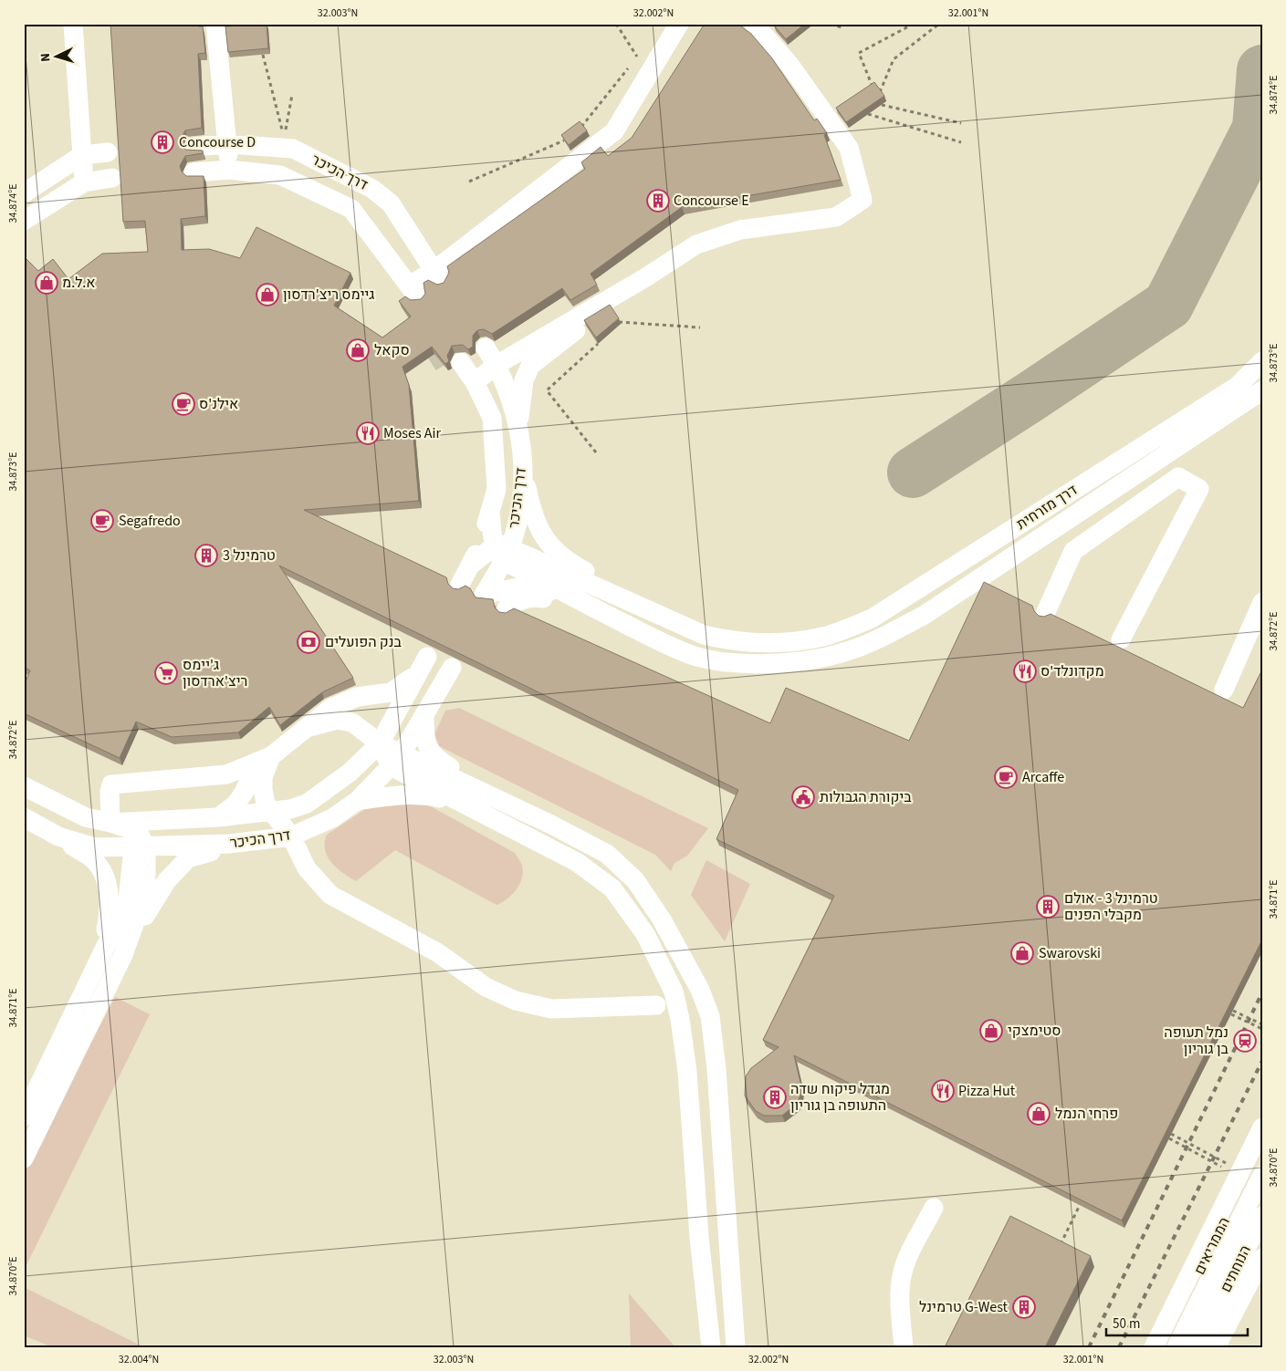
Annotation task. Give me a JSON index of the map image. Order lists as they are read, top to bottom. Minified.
{"streets":{"street":["דרך הכיכר","דרך מזרחית","הממריאים","הנוחתים"]},"places":{"building":["Concourse D","Concourse E","טרמינל 3","טרמינל 3 - אולם מקבלי הפנים","מגדל פיקוח שדה התעופה בן גוריון","טרמינל G-West"],"shop":["א.ל.מ","גיימס ריצ'רדסון","סקאל","Swarovski","סטימצקי","פרחי הנמל"],"cafe":["אילנ'ס","Segafredo","Arcaffe"],"restaurant":["Moses Air","מקדונלד'ס","Pizza Hut"],"bank":["בנק הפועלים"],"supermarket":["ג'יימס ריצ'ארדסון"],"public building":["ביקורת הגבולות"],"station":["נמל תעופה בן גוריון"]},"scale_bar":"50 m","north":"left","coordinates":["32.003°N","32.002°N","32.001°N","34.874°E","34.873°E","34.872°E","34.871°E","34.870°E","32.004°N"]}
